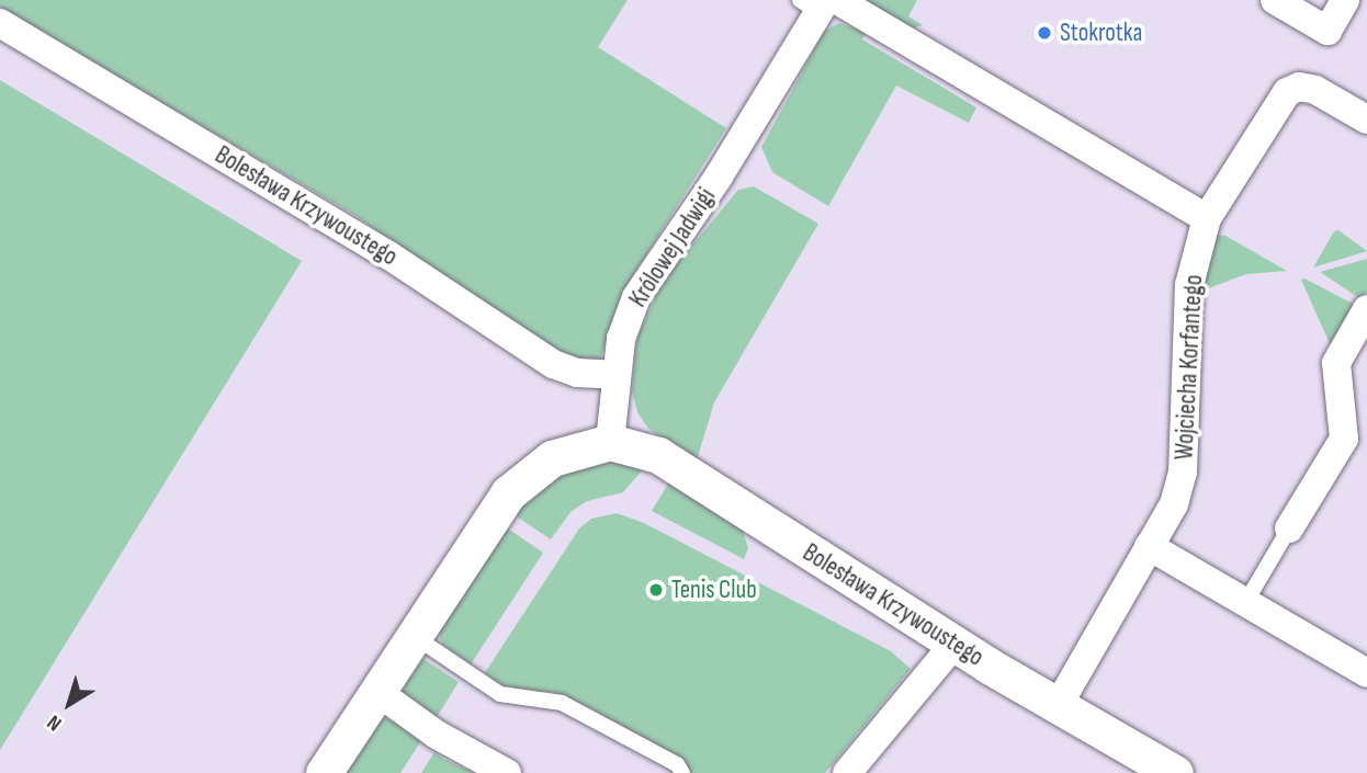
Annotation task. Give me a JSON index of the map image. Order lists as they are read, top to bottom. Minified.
{"streets":{"street":["Bolesława Krzywoustego","Królowej Jadwigi","Wojciecha Korfantego"]},"crossings":[["Bolesława Krzywoustego","Królowej Jadwigi"],["Bolesława Krzywoustego","Wojciecha Korfantego"],["Królowej Jadwigi","Wojciecha Korfantego"]],"places":["Stokrotka","Tenis Club"],"north":"bottom left"}
